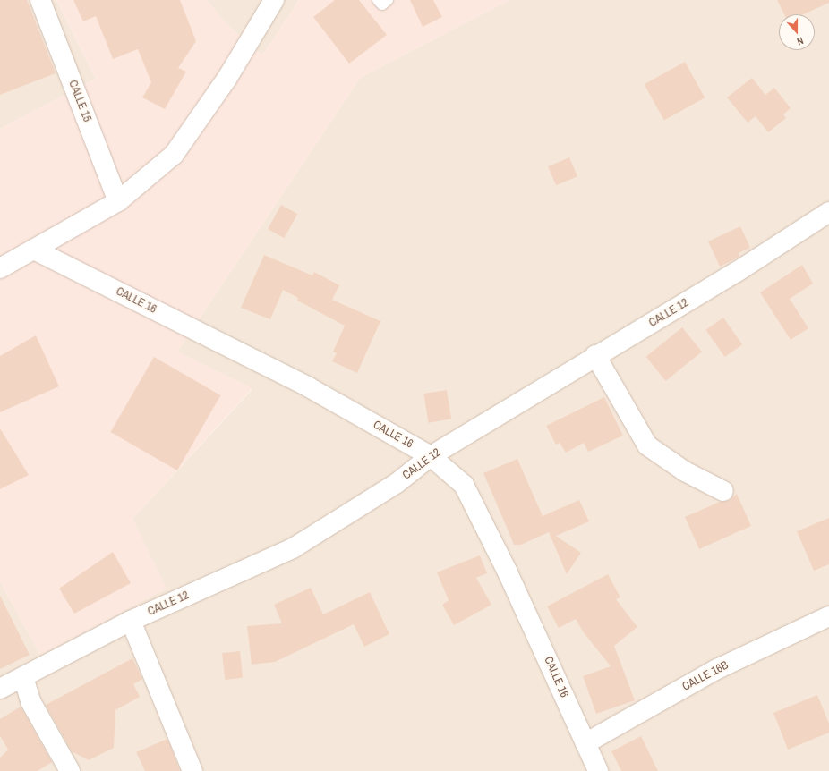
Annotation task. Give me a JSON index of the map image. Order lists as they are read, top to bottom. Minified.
{"streets":{"street":["CALLE 15","CALLE 16","CALLE 12","CALLE 16B"]},"crossings":[["CALLE 16","CALLE 12"],["CALLE 16","CALLE 16B"]],"north":"bottom"}
